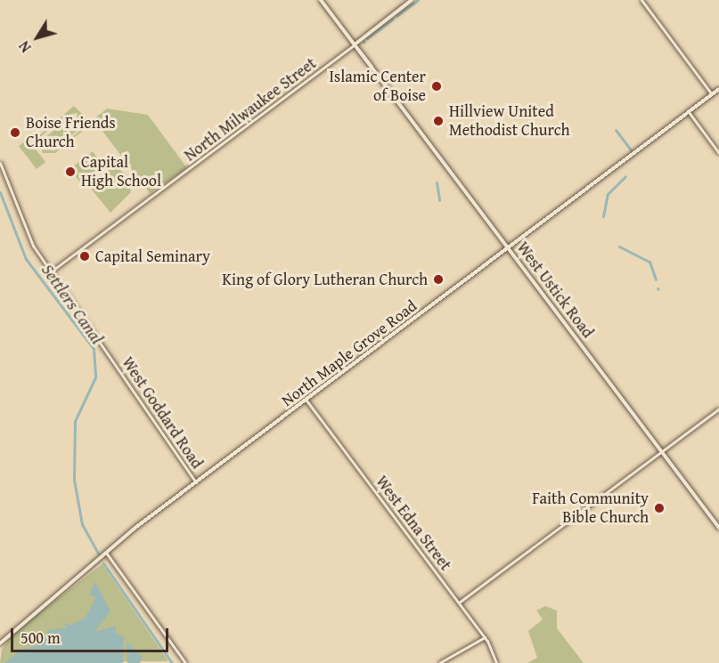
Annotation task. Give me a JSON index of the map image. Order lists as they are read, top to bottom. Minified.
{"streets":{"main road":["North Milwaukee Street","West Ustick Road","North Maple Grove Road"],"street":["West Goddard Road","West Edna Street"]},"crossings":[["North Milwaukee Street","West Ustick Road"],["North Milwaukee Street","West Goddard Road"],["West Ustick Road","North Maple Grove Road"],["North Maple Grove Road","West Goddard Road"],["North Maple Grove Road","West Edna Street"]],"water":["Settlers Canal"],"places":["Islamic Center of Boise","Hillview United Methodist Church","Boise Friends Church","Capital High School","Capital Seminary","King of Glory Lutheran Church","Faith Community Bible Church"],"scale_bar":"500 m","north":"bottom left"}
